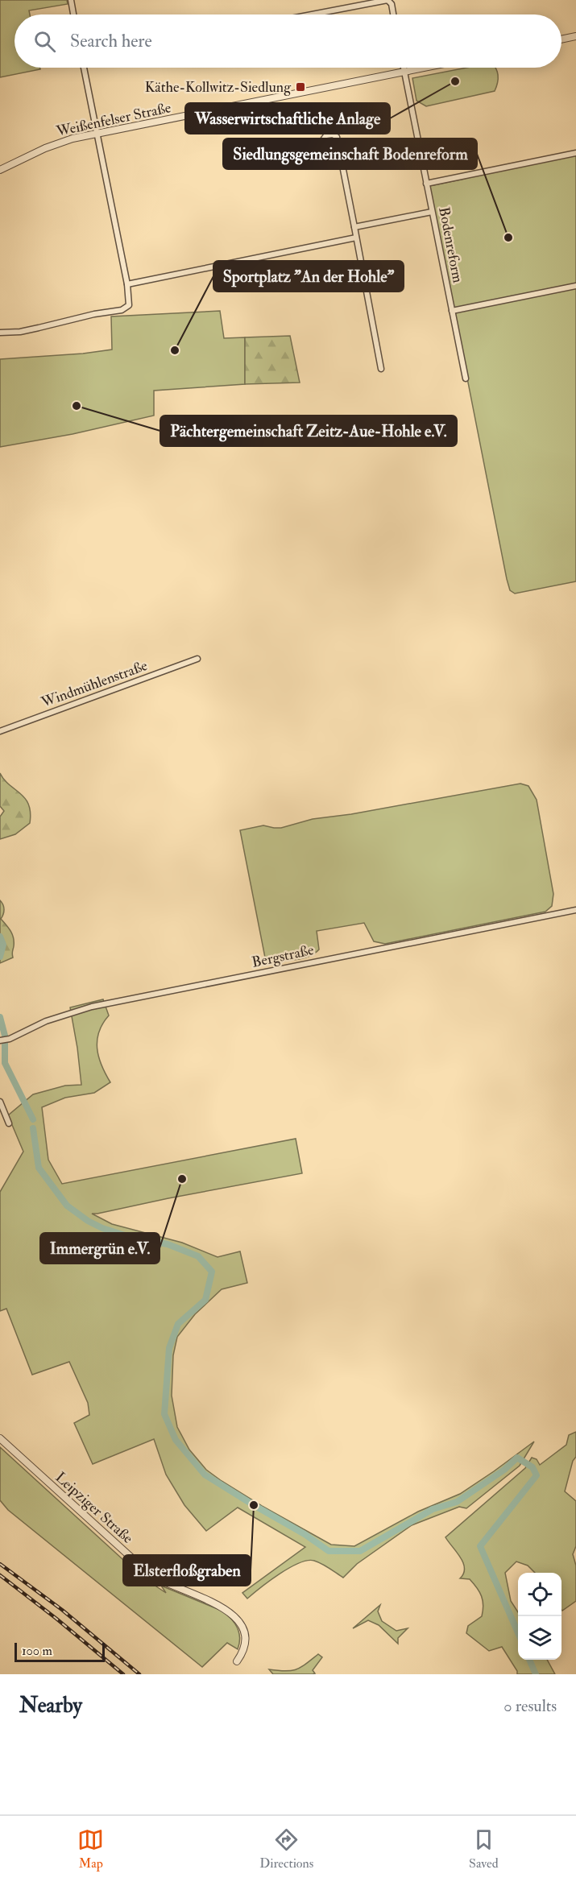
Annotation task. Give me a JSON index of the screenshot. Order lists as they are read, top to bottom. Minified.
{"streets":{"street":["Weißenfelser Straße","Bodenreform","Windmühlenstraße","Bergstraße","Leipziger Straße"]},"crossings":[["Weißenfelser Straße","Bodenreform"]],"places":{"other":["Wasserwirtschaftliche Anlage","Siedlungsgemeinschaft Bodenreform","Sportplatz \"An der Hohle\"","Pächtergemeinschaft Zeitz-Aue-Hohle e.V.","Immergrün e.V.","Elsterfloßgraben"],"transit":["Käthe-Kollwitz-Siedlung"]},"scale_bar":"100 m","page":{"search":"Search here","scale":"100 m","heading":["Nearby","0 results"],"nav":["Map","Directions","Saved"]}}
